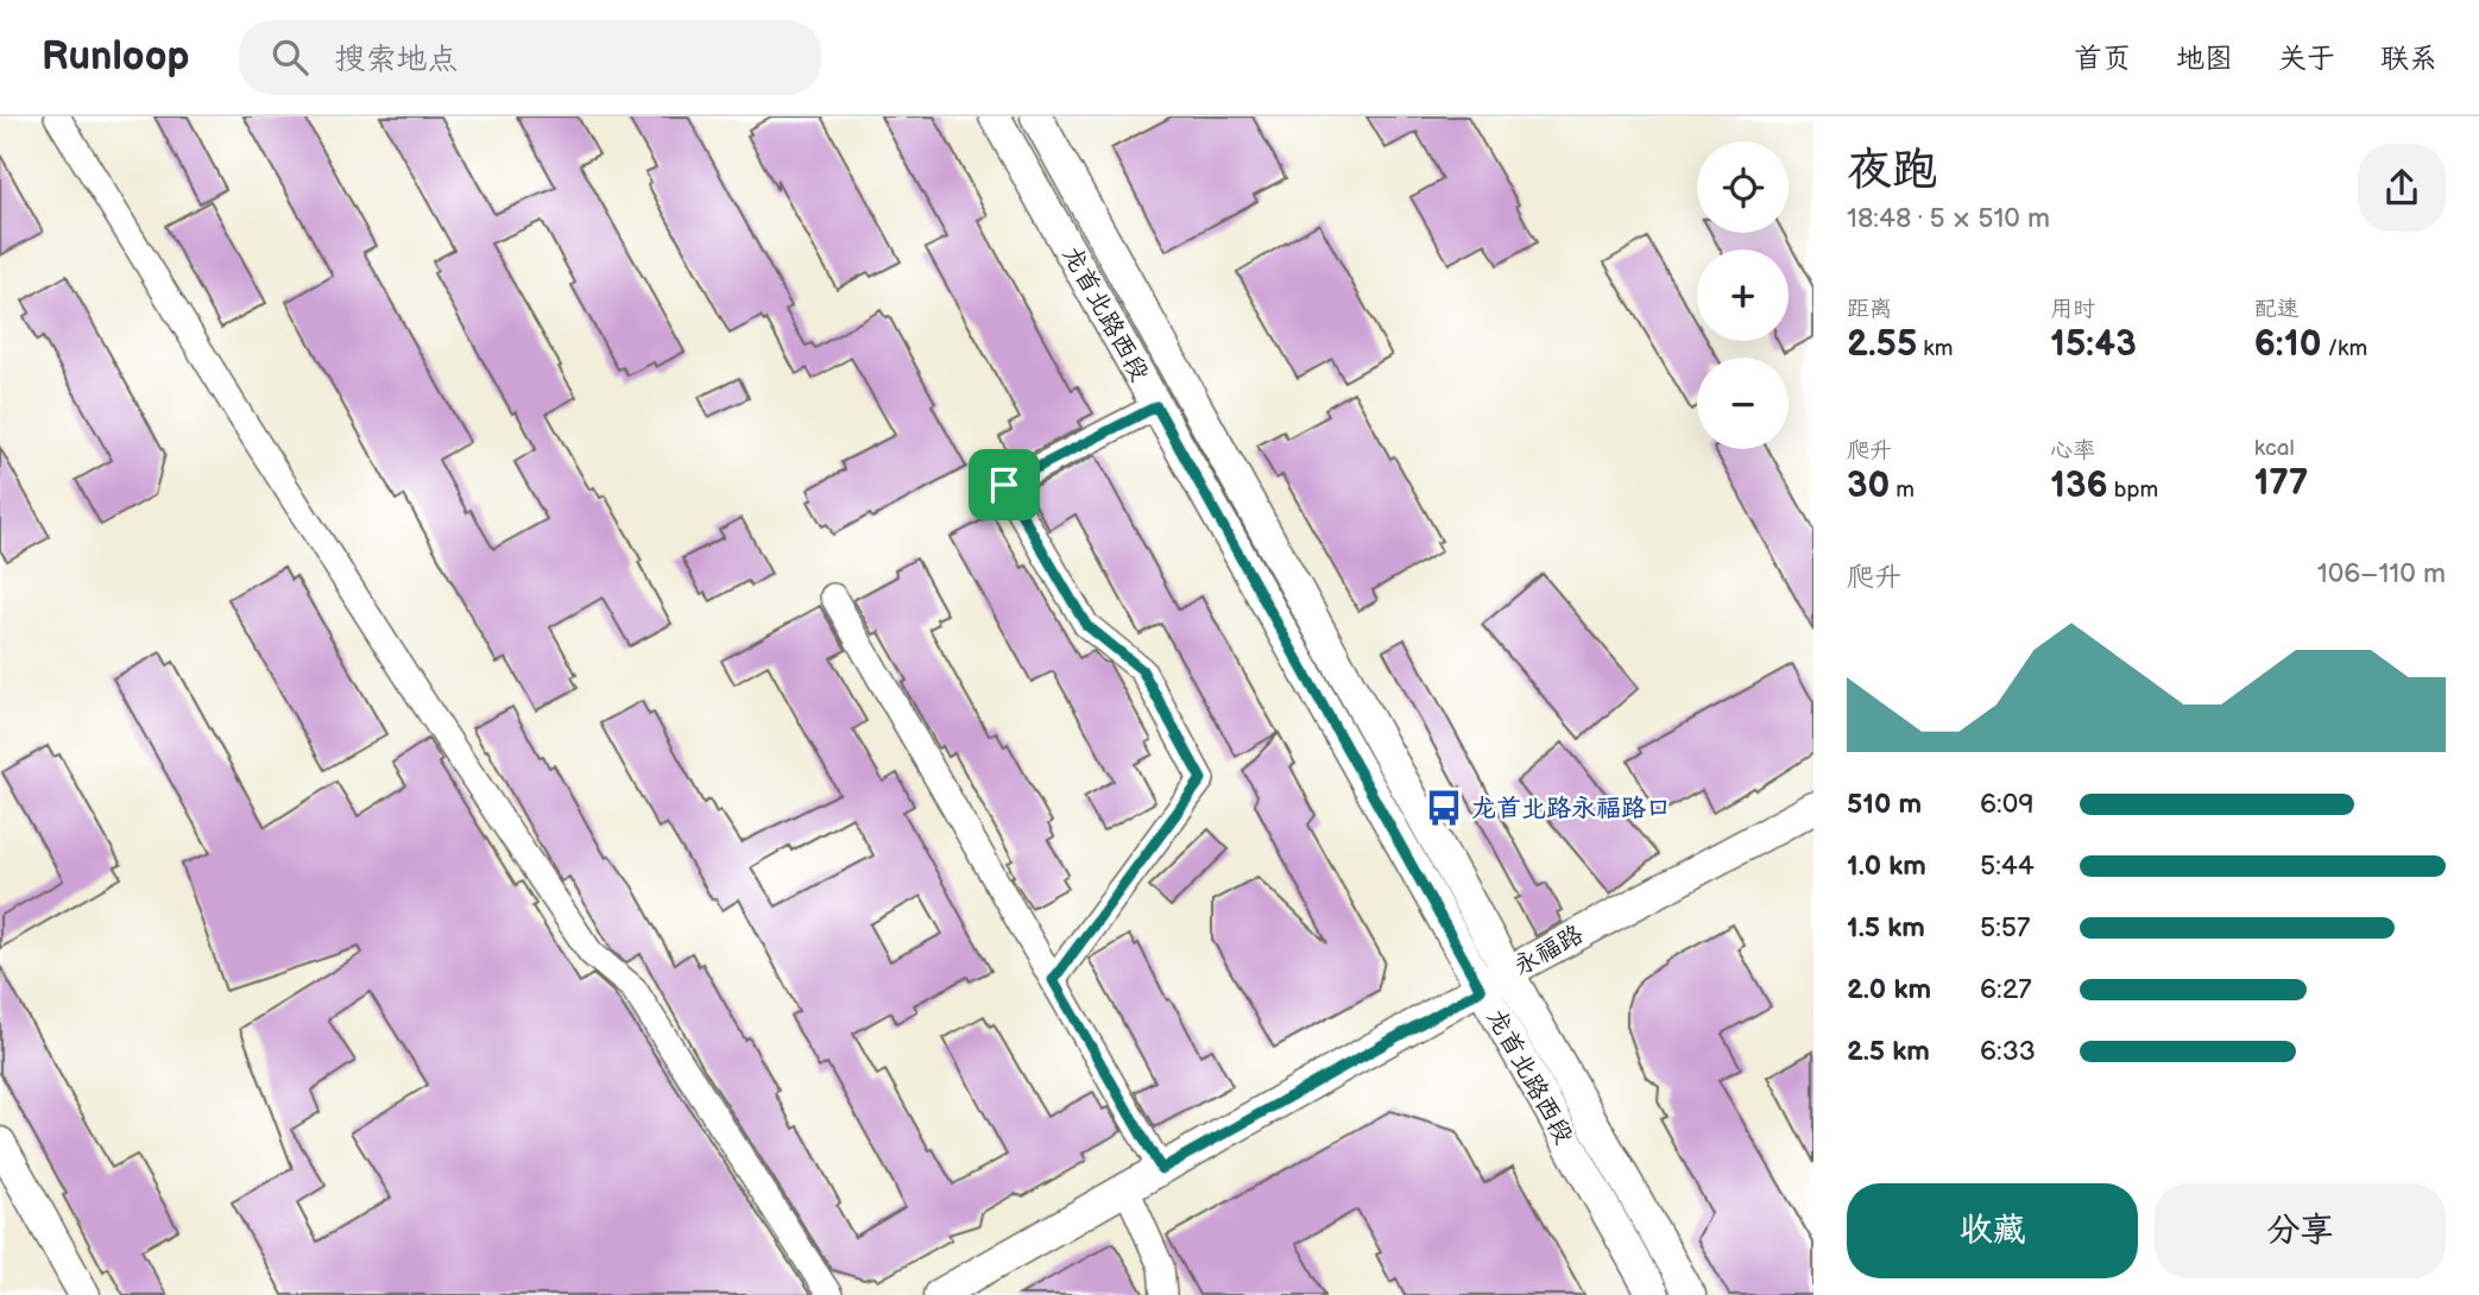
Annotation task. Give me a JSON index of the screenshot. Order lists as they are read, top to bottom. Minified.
{"streets":{"street":["龙首北路西段","永福路"]},"crossings":[["龙首北路西段","永福路"]],"places":{"bus stop":["龙首北路永福路口"]},"page":{"header":"Runloop","search":"搜索地点","nav":["首页","地图","关于","联系"],"heading":["夜跑","18:48 · 5 × 510 m"],"map_buttons":["+","−"],"stats":[["距离","2.55 km"],["用时","15:43"],["配速","6:10 /km"],["爬升","30 m"],["心率","136 bpm"],["kcal","177"]],"chart":["爬升","106–110 m"],"list":[{"name":"510 m","note":"6:09"},{"name":"1.0 km","note":"5:44"},{"name":"1.5 km","note":"5:57"},{"name":"2.0 km","note":"6:27"},{"name":"2.5 km","note":"6:33"}],"buttons":["收藏","分享"]}}
